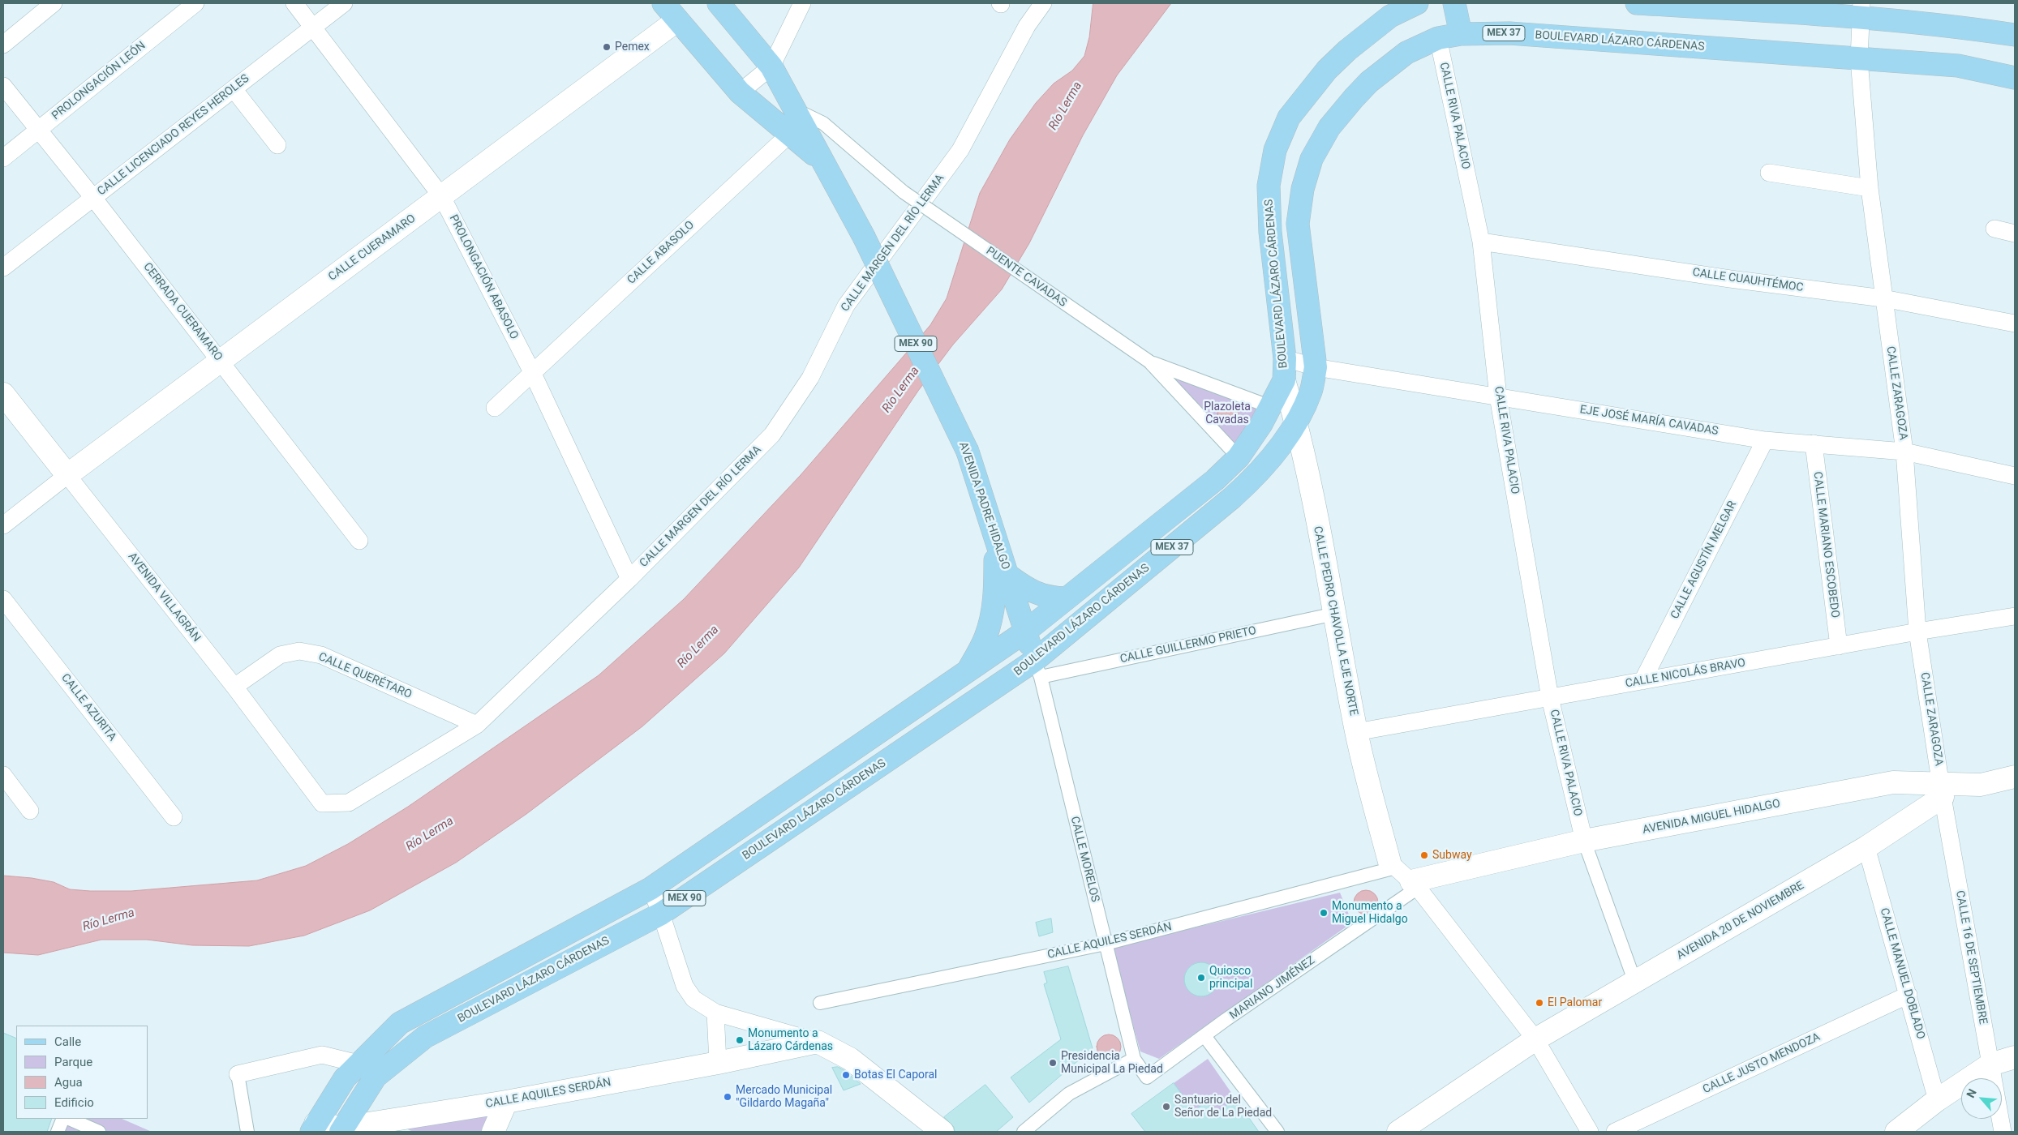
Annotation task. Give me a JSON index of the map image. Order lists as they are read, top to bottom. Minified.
{"streets":{"main road":["MEX 37","BOULEVARD LÁZARO CÁRDENAS","MEX 90","AVENIDA PADRE HIDALGO"],"street":["PROLONGACIÓN LEÓN","CALLE RIVA PALACIO","CALLE LICENCIADO REYES HEROLES","CALLE MARGEN DEL RÍO LERMA","CALLE CUERAMARO","CALLE ABASOLO","PROLONGACIÓN ABASOLO","PUENTE CAVADAS","CALLE CUAUHTÉMOC","CERRADA CUERAMARO","CALLE ZARAGOZA","EJE JOSÉ MARÍA CAVADAS","CALLE MARIANO ESCOBEDO","CALLE AGUSTÍN MELGAR","AVENIDA VILLAGRÁN","CALLE PEDRO CHAVOLLA EJE NORTE","CALLE GUILLERMO PRIETO","CALLE NICOLÁS BRAVO","CALLE QUERÉTARO","CALLE AZURITA","AVENIDA MIGUEL HIDALGO","CALLE MORELOS","AVENIDA 20 DE NOVIEMBRE","CALLE AQUILES SERDÁN","CALLE 16 DE SEPTIEMBRE","CALLE MANUEL DOBLADO","MARIANO JIMÉNEZ","CALLE JUSTO MENDOZA"]},"crossings":[["BOULEVARD LÁZARO CÁRDENAS","CALLE RIVA PALACIO"],["BOULEVARD LÁZARO CÁRDENAS","MEX 90"],["BOULEVARD LÁZARO CÁRDENAS","CALLE ZARAGOZA"],["BOULEVARD LÁZARO CÁRDENAS","EJE JOSÉ MARÍA CAVADAS"],["BOULEVARD LÁZARO CÁRDENAS","AVENIDA PADRE HIDALGO"],["BOULEVARD LÁZARO CÁRDENAS","CALLE PEDRO CHAVOLLA EJE NORTE"],["BOULEVARD LÁZARO CÁRDENAS","CALLE GUILLERMO PRIETO"],["BOULEVARD LÁZARO CÁRDENAS","CALLE MORELOS"],["BOULEVARD LÁZARO CÁRDENAS","CALLE AQUILES SERDÁN"],["PROLONGACIÓN LEÓN","CERRADA CUERAMARO"],["CALLE RIVA PALACIO","CALLE CUAUHTÉMOC"],["CALLE RIVA PALACIO","EJE JOSÉ MARÍA CAVADAS"],["CALLE RIVA PALACIO","CALLE NICOLÁS BRAVO"],["CALLE RIVA PALACIO","AVENIDA MIGUEL HIDALGO"],["CALLE LICENCIADO REYES HEROLES","PROLONGACIÓN ABASOLO"],["CALLE LICENCIADO REYES HEROLES","CERRADA CUERAMARO"],["CALLE MARGEN DEL RÍO LERMA","PROLONGACIÓN ABASOLO"],["CALLE CUERAMARO","PROLONGACIÓN ABASOLO"],["CALLE CUERAMARO","CERRADA CUERAMARO"],["CALLE CUERAMARO","AVENIDA PADRE HIDALGO"],["CALLE CUERAMARO","AVENIDA VILLAGRÁN"],["CALLE ABASOLO","PROLONGACIÓN ABASOLO"],["CALLE ABASOLO","AVENIDA PADRE HIDALGO"],["PUENTE CAVADAS","AVENIDA PADRE HIDALGO"],["CALLE CUAUHTÉMOC","CALLE ZARAGOZA"],["MEX 90","AVENIDA PADRE HIDALGO"],["CALLE ZARAGOZA","EJE JOSÉ MARÍA CAVADAS"],["CALLE ZARAGOZA","CALLE NICOLÁS BRAVO"],["CALLE ZARAGOZA","AVENIDA MIGUEL HIDALGO"],["CALLE ZARAGOZA","AVENIDA 20 DE NOVIEMBRE"],["CALLE ZARAGOZA","CALLE 16 DE SEPTIEMBRE"],["EJE JOSÉ MARÍA CAVADAS","CALLE MARIANO ESCOBEDO"],["EJE JOSÉ MARÍA CAVADAS","CALLE AGUSTÍN MELGAR"],["EJE JOSÉ MARÍA CAVADAS","CALLE PEDRO CHAVOLLA EJE NORTE"],["AVENIDA PADRE HIDALGO","CALLE GUILLERMO PRIETO"],["AVENIDA PADRE HIDALGO","CALLE MORELOS"],["CALLE MARIANO ESCOBEDO","CALLE NICOLÁS BRAVO"],["CALLE AGUSTÍN MELGAR","CALLE NICOLÁS BRAVO"],["AVENIDA VILLAGRÁN","CALLE QUERÉTARO"],["CALLE PEDRO CHAVOLLA EJE NORTE","CALLE GUILLERMO PRIETO"],["CALLE PEDRO CHAVOLLA EJE NORTE","CALLE NICOLÁS BRAVO"],["CALLE PEDRO CHAVOLLA EJE NORTE","AVENIDA MIGUEL HIDALGO"],["CALLE PEDRO CHAVOLLA EJE NORTE","CALLE AQUILES SERDÁN"],["CALLE PEDRO CHAVOLLA EJE NORTE","MARIANO JIMÉNEZ"],["CALLE GUILLERMO PRIETO","CALLE MORELOS"],["AVENIDA MIGUEL HIDALGO","AVENIDA 20 DE NOVIEMBRE"],["AVENIDA MIGUEL HIDALGO","CALLE AQUILES SERDÁN"],["AVENIDA MIGUEL HIDALGO","CALLE 16 DE SEPTIEMBRE"],["AVENIDA MIGUEL HIDALGO","MARIANO JIMÉNEZ"],["CALLE MORELOS","CALLE AQUILES SERDÁN"],["CALLE MORELOS","MARIANO JIMÉNEZ"],["AVENIDA 20 DE NOVIEMBRE","CALLE 16 DE SEPTIEMBRE"],["AVENIDA 20 DE NOVIEMBRE","CALLE MANUEL DOBLADO"],["CALLE AQUILES SERDÁN","MARIANO JIMÉNEZ"],["CALLE MANUEL DOBLADO","CALLE JUSTO MENDOZA"]],"water":["Río Lerma"],"parks":["Plazoleta Cavadas"],"places":["Pemex","Subway","Monumento a Miguel Hidalgo","Quiosco principal","El Palomar","Monumento a Lázaro Cárdenas","Presidencia Municipal La Piedad","Botas El Caporal","Mercado Municipal \"Gildardo Magaña\"","Santuario del Señor de La Piedad"],"legend":["Calle","Parque","Agua","Edificio"],"north":"top left"}
